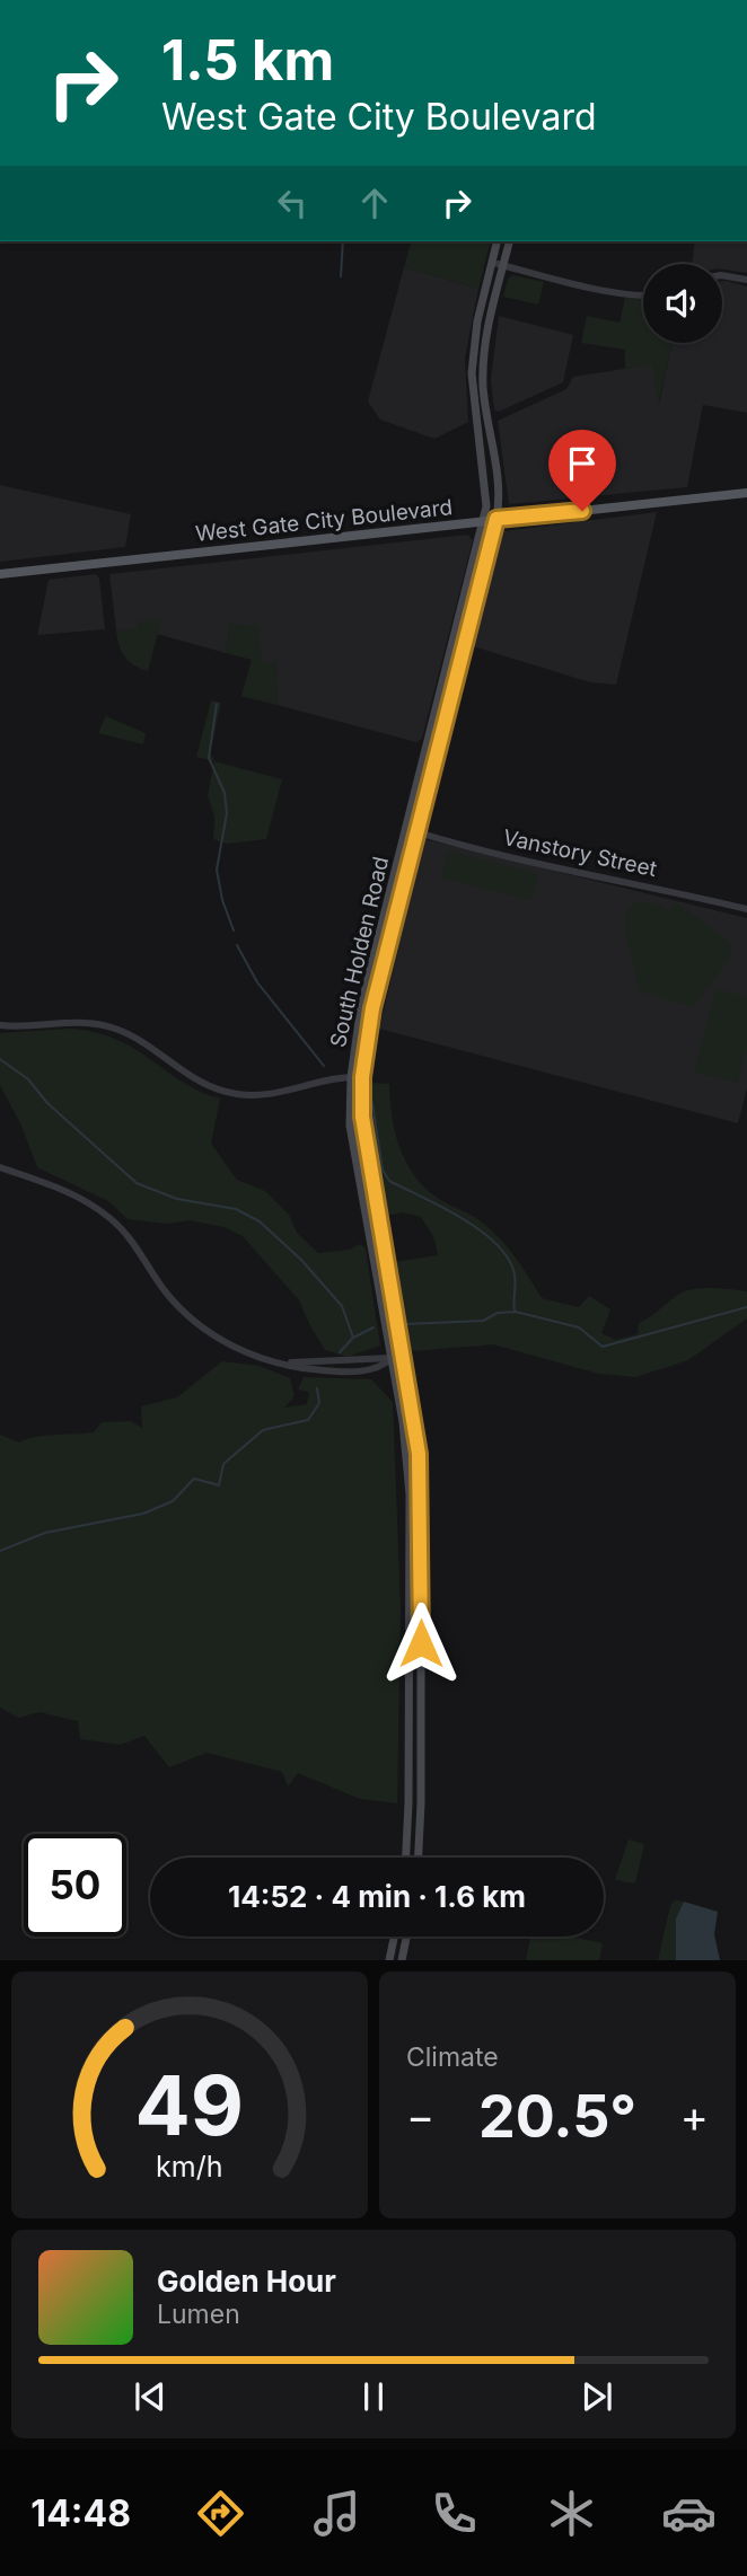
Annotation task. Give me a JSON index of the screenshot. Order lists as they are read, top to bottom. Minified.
{"streets":{"main road":["West Gate City Boulevard","South Holden Road"],"street":["Vanstory Street"]},"crossings":[["West Gate City Boulevard","South Holden Road"],["Vanstory Street","South Holden Road"]],"page":{"turn":["1.5 km","West Gate City Boulevard"],"limit":"50","trip":"14:52 · 4 min · 1.6 km","tile":"Climate","heat":["−","20.5°","+"],"song":["Golden Hour","Lumen"],"tabs":"14:48","gauge":["49","km/h"]}}
